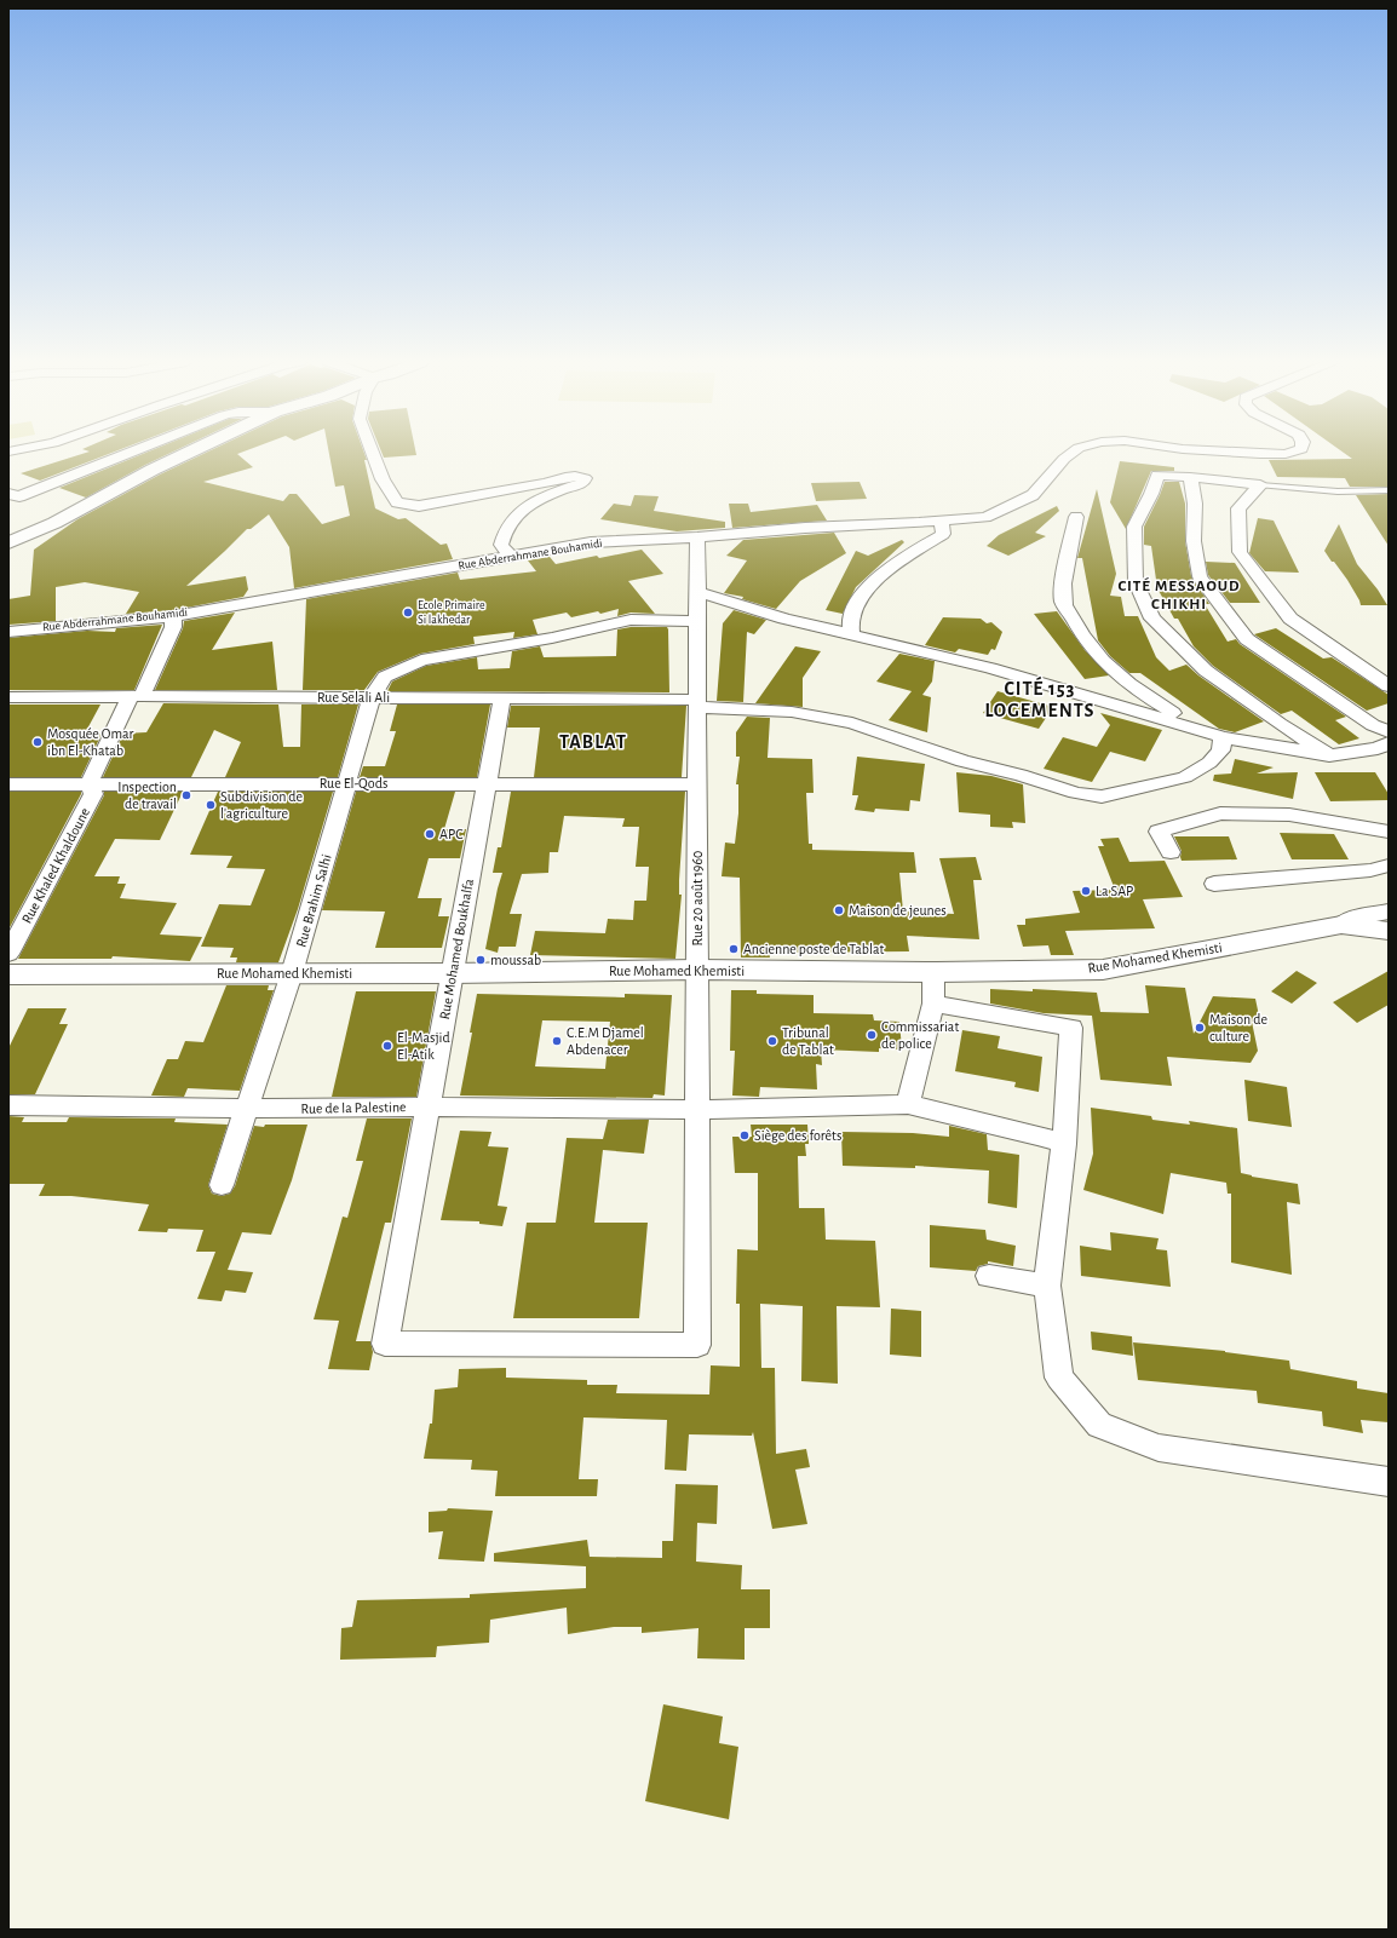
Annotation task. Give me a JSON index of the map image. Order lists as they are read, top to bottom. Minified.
{"streets":{"main road":["Rue Mohamed Khemisti"],"street":["Rue Abderrahmane Bouhamidi","Rue Selali Ali","Rue El-Qods","Rue Khaled Khaldoune","Rue 20 août 1960","Rue Brahim Salhi","Rue Mohamed Boukhalfa","Rue de la Palestine"]},"crossings":[["Rue Abderrahmane Bouhamidi","Rue Khaled Khaldoune"],["Rue Abderrahmane Bouhamidi","Rue 20 août 1960"],["Rue Selali Ali","Rue Khaled Khaldoune"],["Rue Selali Ali","Rue 20 août 1960"],["Rue Selali Ali","Rue Brahim Salhi"],["Rue Selali Ali","Rue Mohamed Boukhalfa"],["Rue El-Qods","Rue Khaled Khaldoune"],["Rue El-Qods","Rue 20 août 1960"],["Rue El-Qods","Rue Brahim Salhi"],["Rue El-Qods","Rue Mohamed Boukhalfa"],["Rue 20 août 1960","Rue Brahim Salhi"],["Rue 20 août 1960","Rue Mohamed Boukhalfa"],["Rue 20 août 1960","Rue Mohamed Khemisti"],["Rue 20 août 1960","Rue de la Palestine"],["Rue Brahim Salhi","Rue Mohamed Khemisti"],["Rue Brahim Salhi","Rue de la Palestine"],["Rue Mohamed Boukhalfa","Rue Mohamed Khemisti"],["Rue Mohamed Boukhalfa","Rue de la Palestine"]],"districts":["CITÉ MESSAOUD CHIKHI","CITÉ 153 LOGEMENTS","TABLAT"],"places":["Ecole Primaire Si lakhedar","Mosquée Omar ibn El-Khatab","Inspection de travail","Subdivision de l'agriculture","APC","La SAP","Maison de jeunes","Ancienne poste de Tablat","moussab","Maison de culture","Commissariat de police","C.E.M Djamel Abdenacer","Tribunal de Tablat","El-Masjid El-Atik","Siège des forêts"]}
